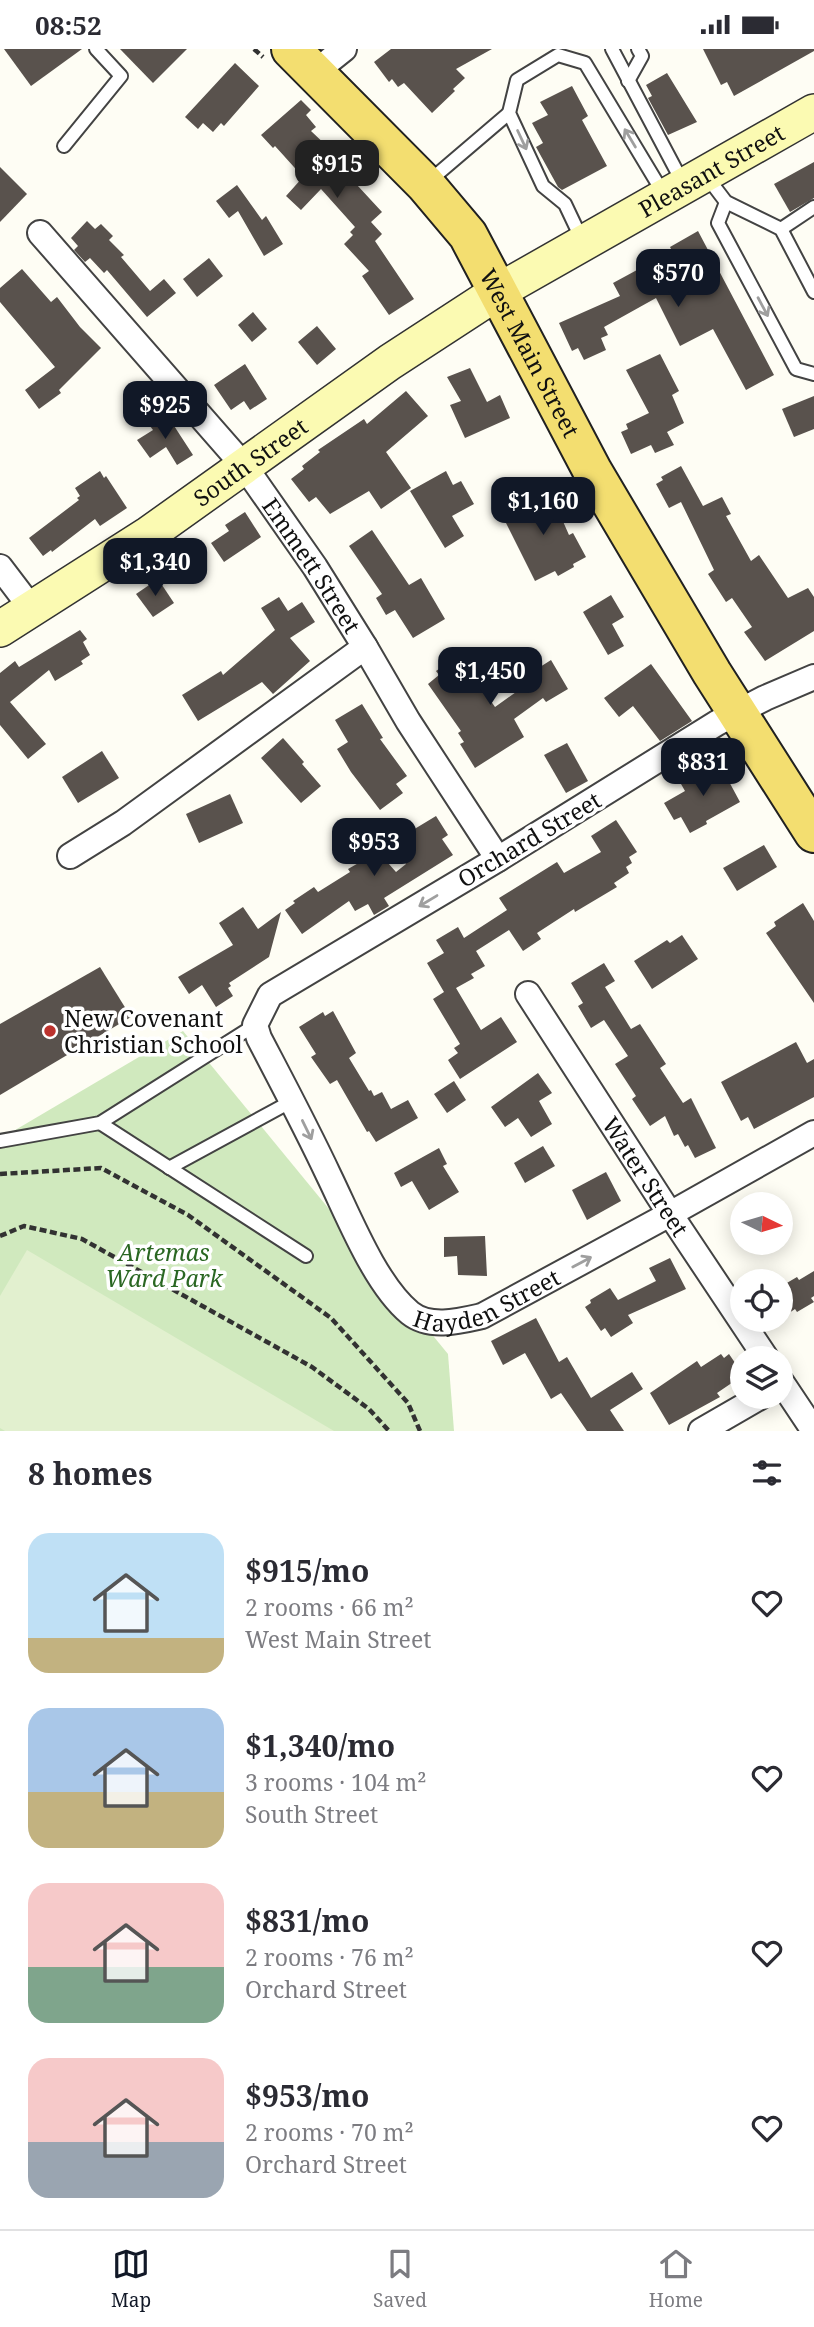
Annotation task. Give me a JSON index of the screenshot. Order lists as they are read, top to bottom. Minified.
{"streets":{"main road":["Pleasant Street","West Main Street","South Street"],"street":["Emmett Street","Orchard Street","Water Street","Hayden Street"]},"crossings":[["Pleasant Street","West Main Street"],["Pleasant Street","South Street"],["West Main Street","South Street"],["West Main Street","Orchard Street"],["South Street","Emmett Street"],["Emmett Street","Orchard Street"],["Orchard Street","Hayden Street"],["Water Street","Hayden Street"]],"one_way":["Orchard Street"],"parks":["Artemas Ward Park"],"places":["New Covenant Christian School"],"north":"right","page":{"status":"08:52","price":["$915","$570","$925","$1,160","$1,340","$1,450","$831","$953"],"heading":"8 homes","list":[{"name":"$915/mo","note":"2 rooms · 66 m² · West Main Street"},{"name":"$1,340/mo","note":"3 rooms · 104 m² · South Street"},{"name":"$831/mo","note":"2 rooms · 76 m² · Orchard Street"},{"name":"$953/mo","note":"2 rooms · 70 m² · Orchard Street"}],"tabs":["Map","Saved","Home"]}}
